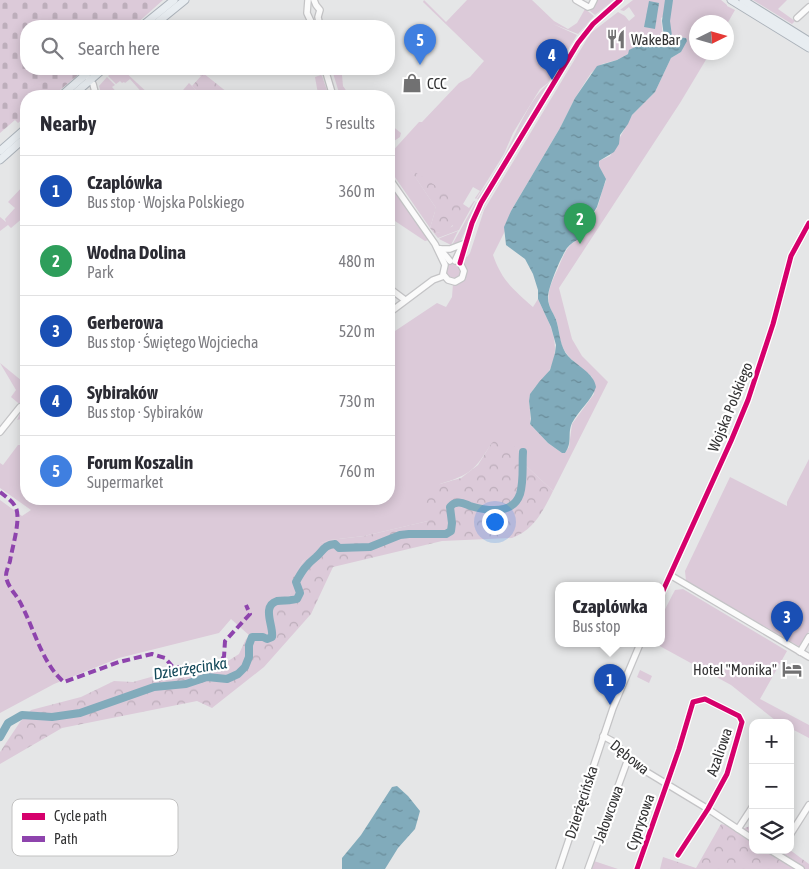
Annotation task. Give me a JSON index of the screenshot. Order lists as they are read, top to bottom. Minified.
{"streets":{"street":["Wojska Polskiego","Azaliowa","Dębowa","Dzierżęcińska","Jałowcowa","Cyprysowa"]},"crossings":[["Azaliowa","Dębowa"],["Azaliowa","Cyprysowa"],["Dębowa","Dzierżęcińska"],["Dębowa","Jałowcowa"],["Dębowa","Cyprysowa"]],"water":["Dzierżęcinka"],"places":{"restaurant":["WakeBar"],"shop":["CCC"],"hotel":["Hotel \"Monika\""]},"legend":["Cycle path","Path"],"north":"right","page":{"search":"Search here","pins":["5","4","2","3","1"],"heading":["Nearby","5 results"],"list":[{"mark":"1","name":"Czaplówka","note":"Bus stop · Wojska Polskiego","value":"360 m"},{"mark":"2","name":"Wodna Dolina","note":"Park","value":"480 m"},{"mark":"3","name":"Gerberowa","note":"Bus stop · Świętego Wojciecha","value":"520 m"},{"mark":"4","name":"Sybiraków","note":"Bus stop · Sybiraków","value":"730 m"},{"mark":"5","name":"Forum Koszalin","note":"Supermarket","value":"760 m"}],"popup":["Czaplówka","Bus stop"],"map_buttons":["+","−"]}}
